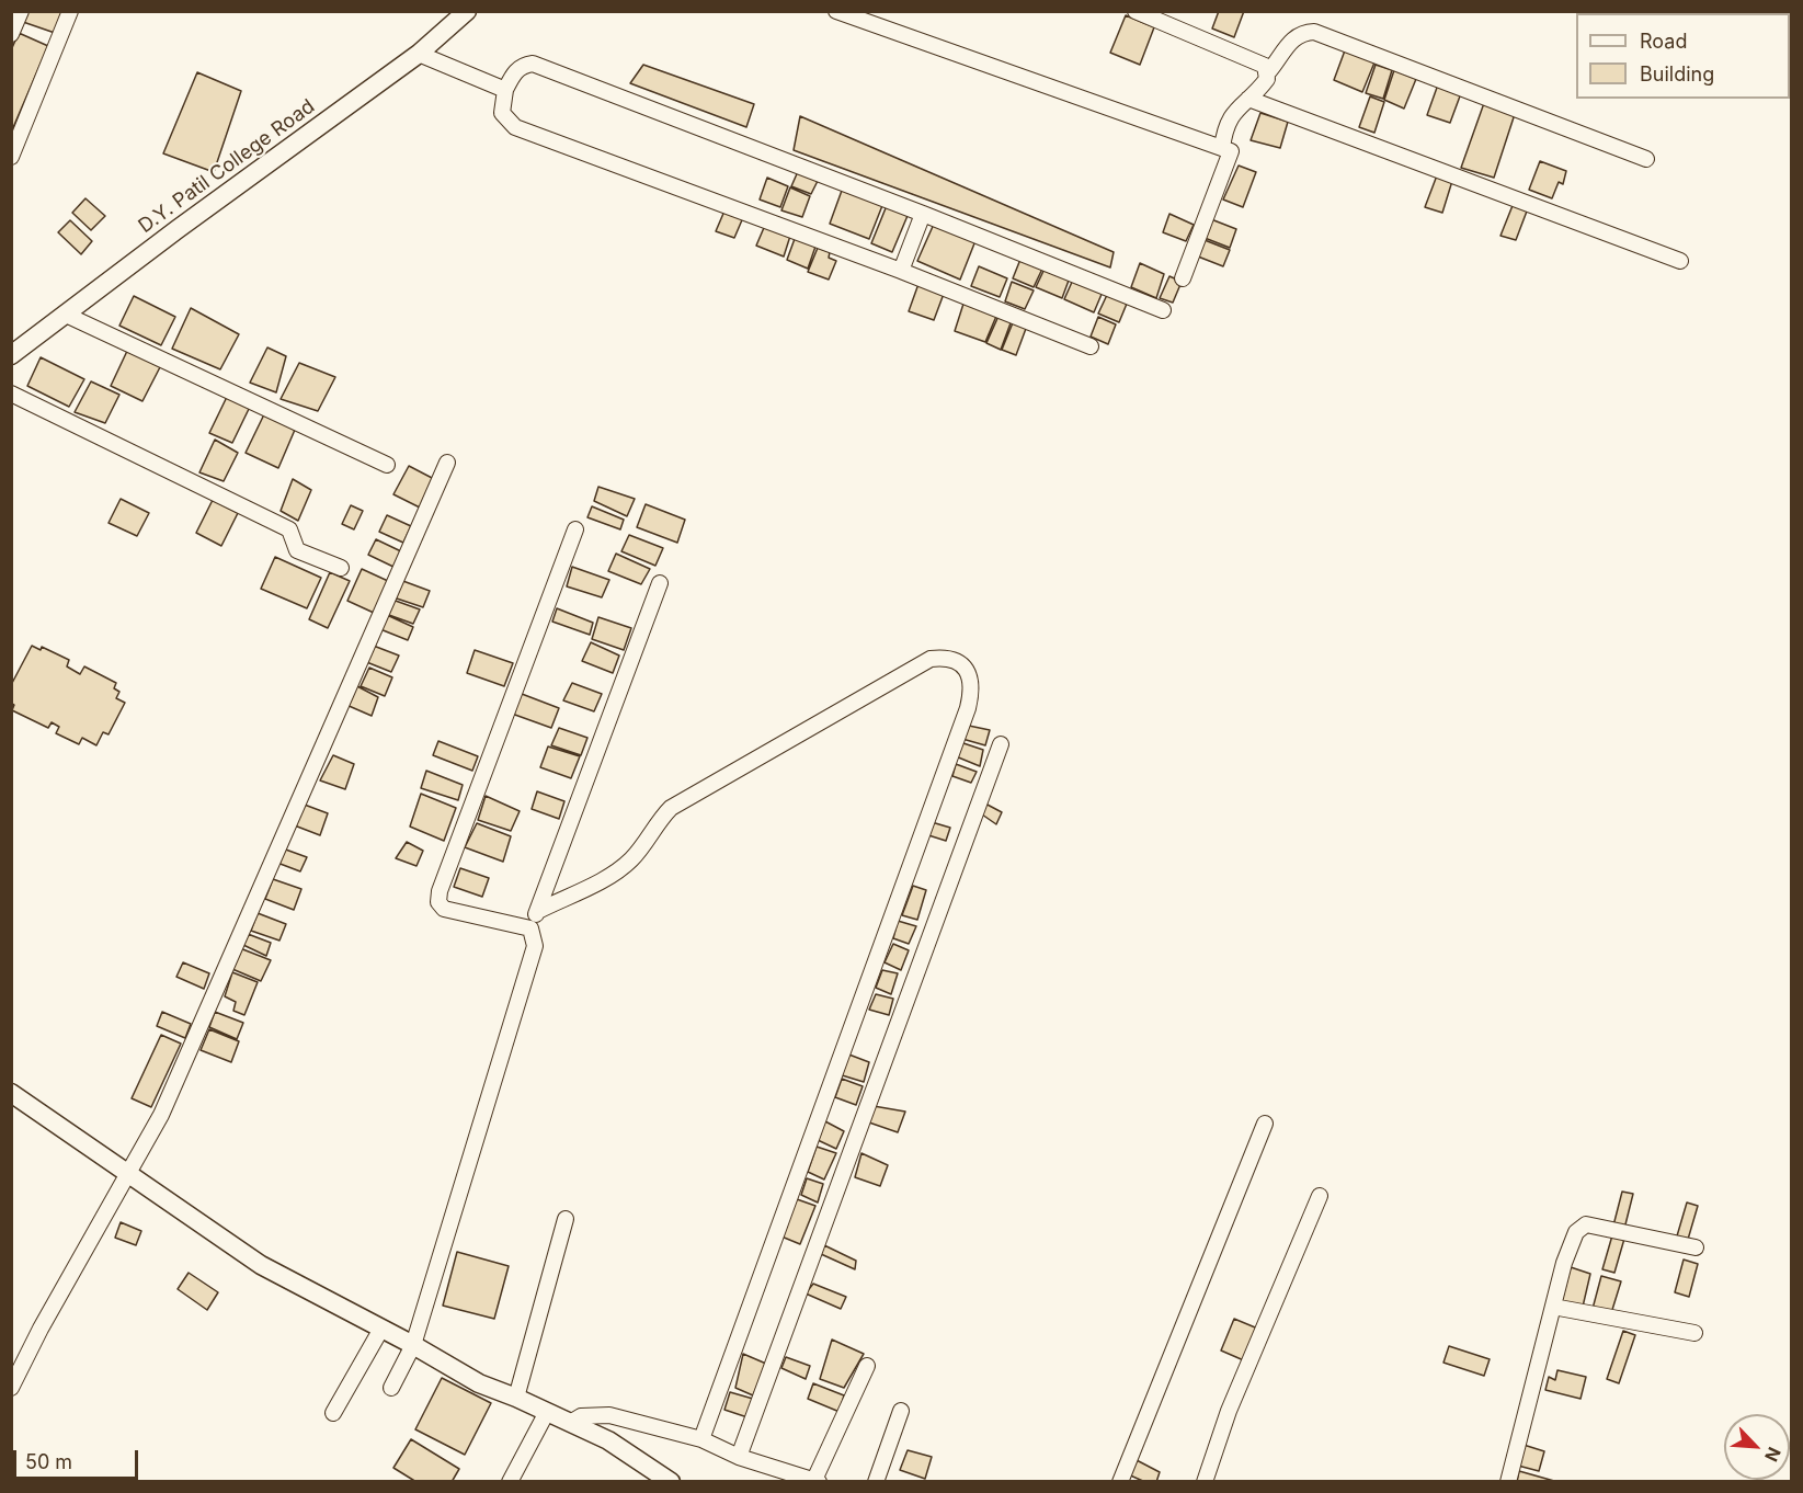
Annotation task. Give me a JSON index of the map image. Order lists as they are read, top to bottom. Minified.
{"streets":{"street":["D.Y. Patil College Road"]},"legend":["Road","Building"],"scale_bar":"50 m","north":"bottom right"}
